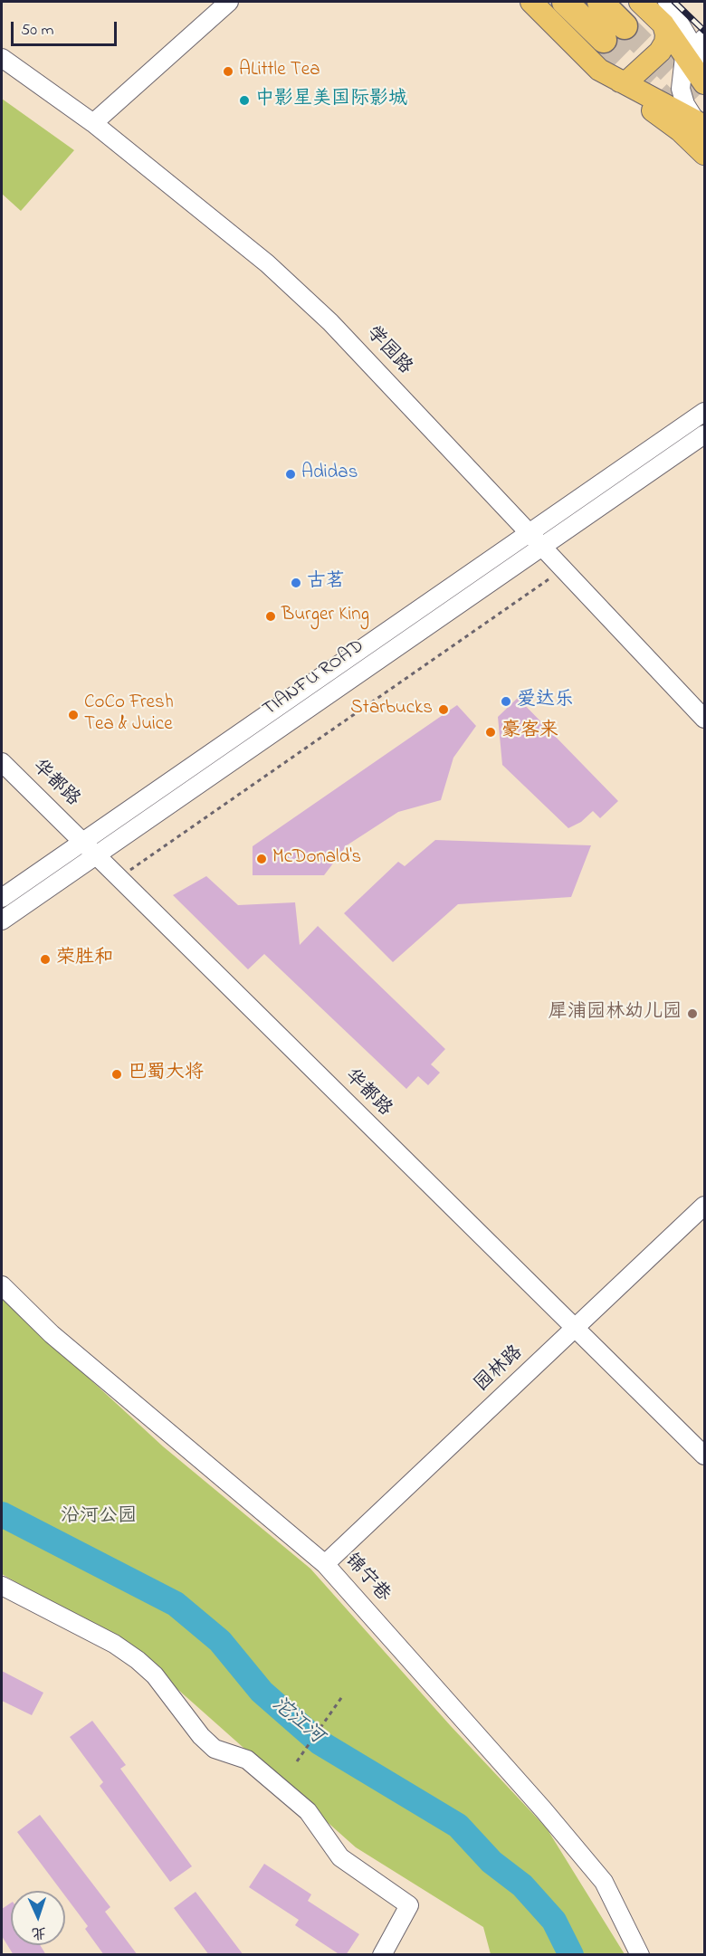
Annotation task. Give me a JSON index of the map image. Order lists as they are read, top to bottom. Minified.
{"streets":{"street":["学园路","TIANFU ROAD","华都路","园林路","锦宁巷"]},"crossings":[["学园路","TIANFU ROAD"],["TIANFU ROAD","华都路"],["华都路","园林路"],["园林路","锦宁巷"]],"water":["沱江河"],"parks":["沿河公园"],"places":["ALittle Tea","中影星美国际影城","Adidas","古茗","Burger King","爱达乐","Starbucks","CoCo Fresh Tea & Juice","豪客来","McDonald's","荣胜和","犀浦园林幼儿园","巴蜀大将"],"scale_bar":"50 m","north":"bottom"}
